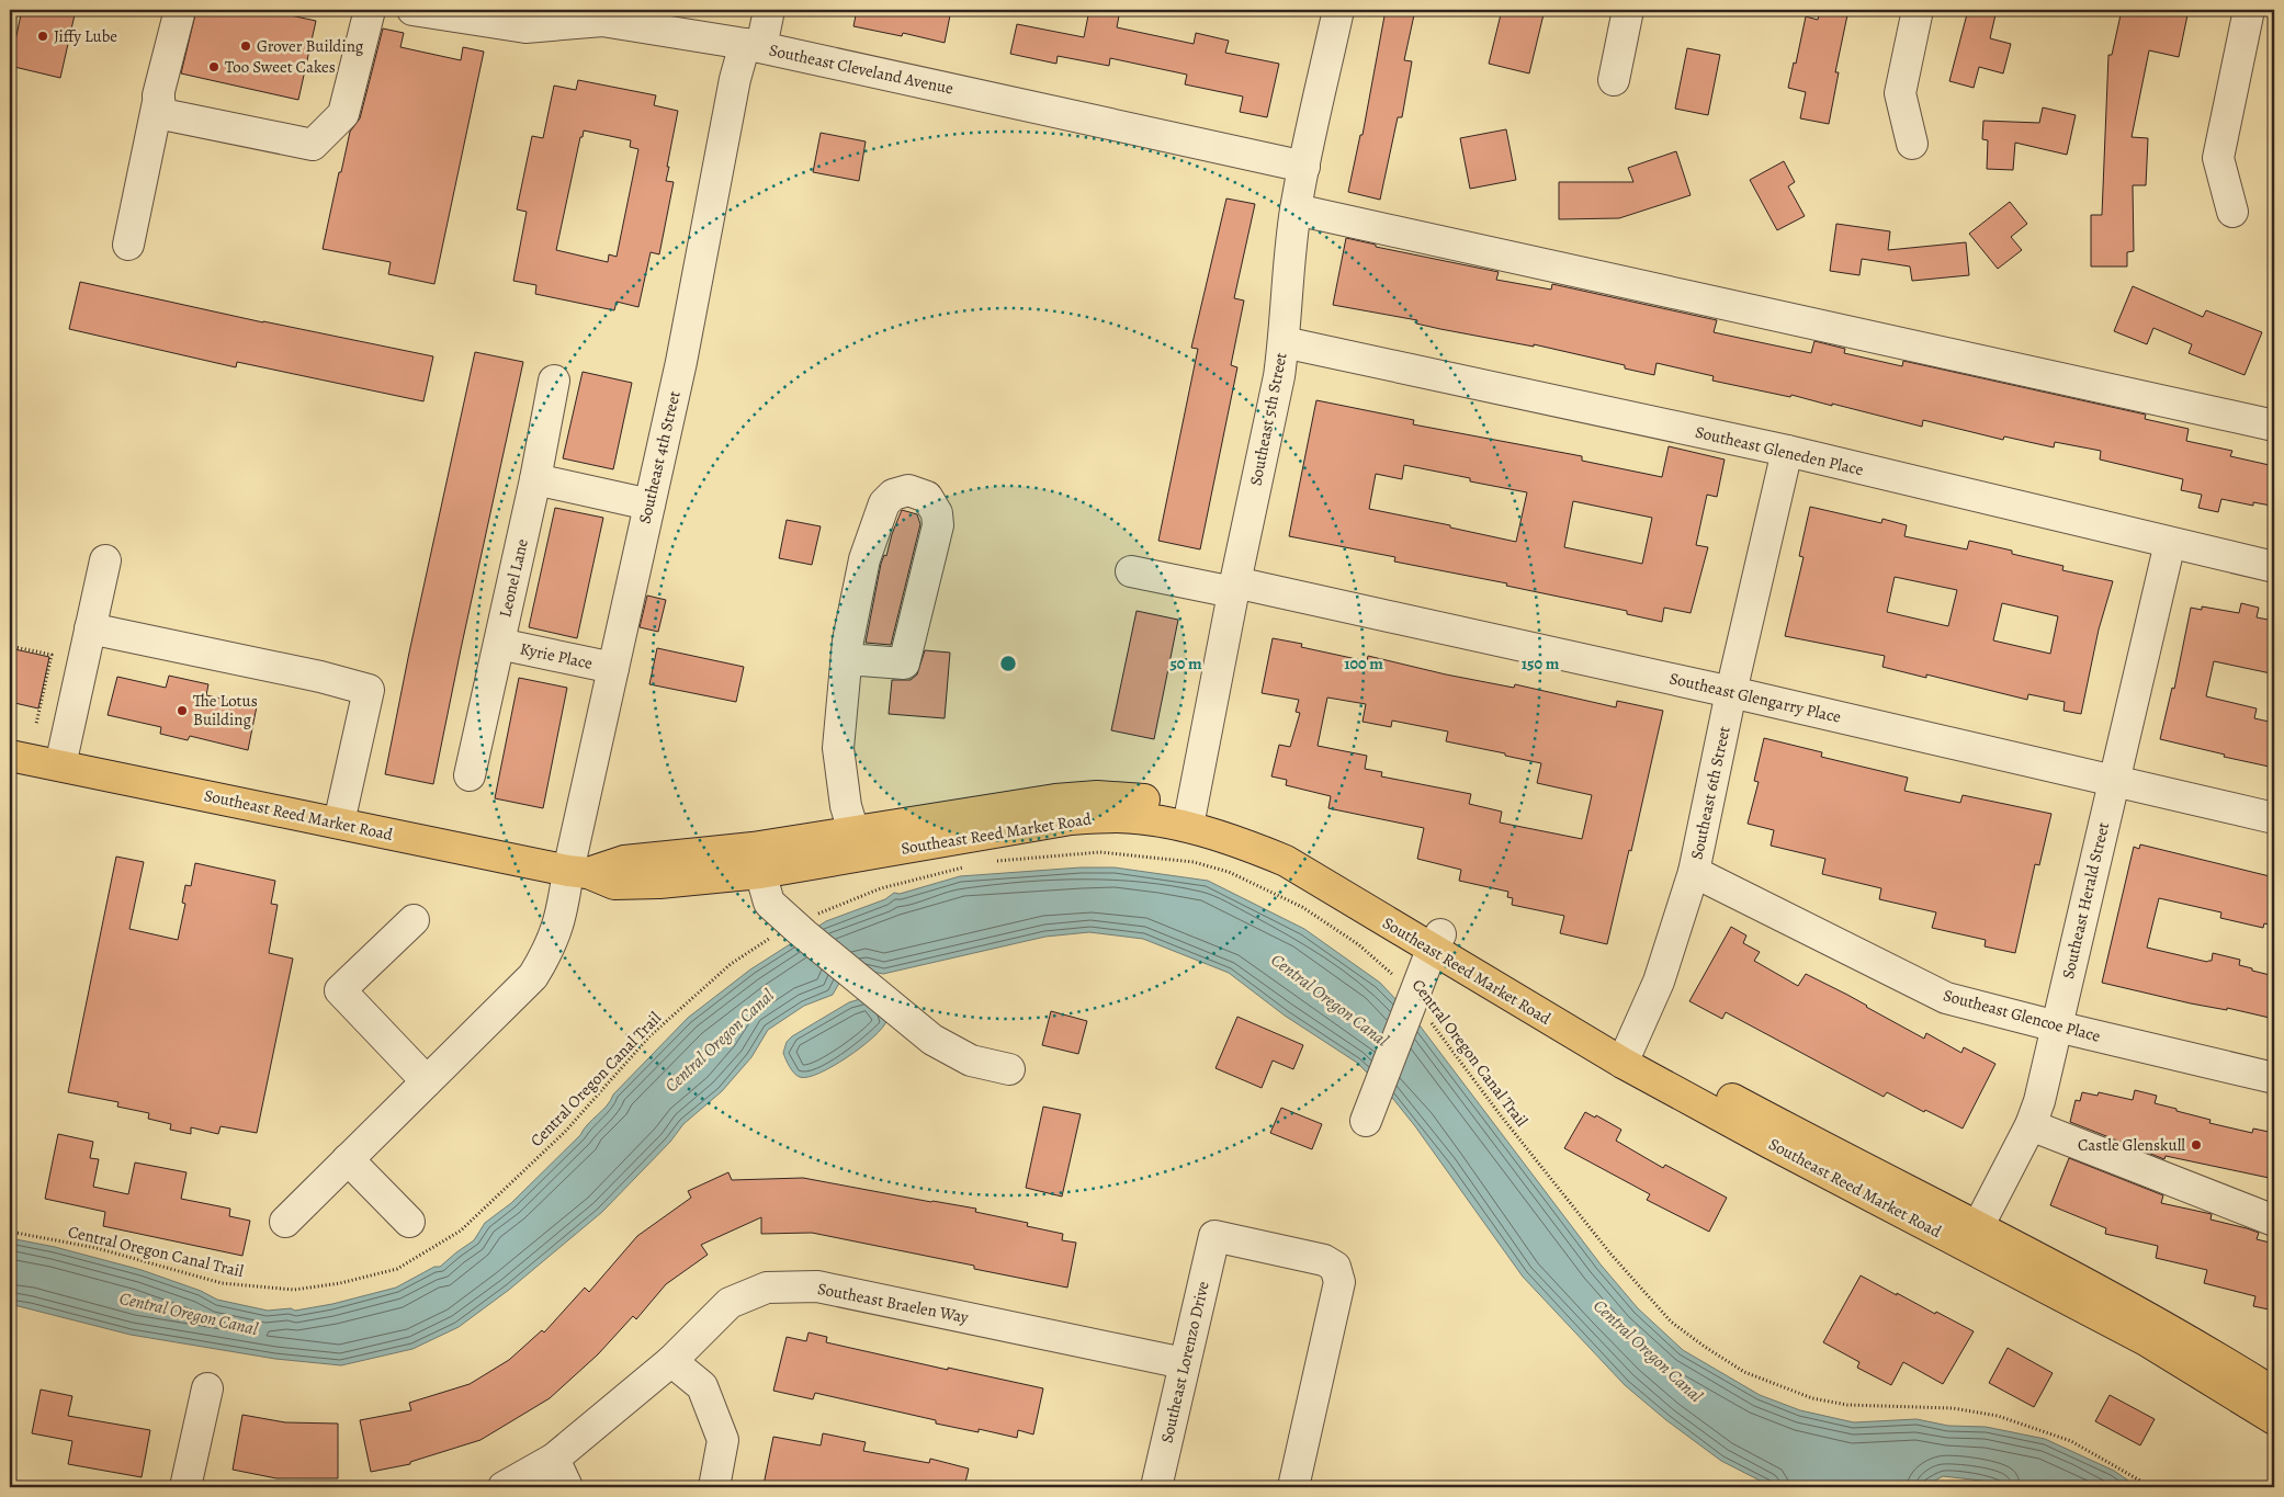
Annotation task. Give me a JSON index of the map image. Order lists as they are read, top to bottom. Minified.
{"streets":{"main road":["Southeast Reed Market Road"],"street":["Southeast Cleveland Avenue","Southeast 5th Street","Southeast Gleneden Place","Southeast 4th Street","Leonel Lane","Kyrie Place","Southeast Glengarry Place","Southeast 6th Street","Southeast Herald Street","Southeast Glencoe Place","Southeast Braelen Way","Southeast Lorenzo Drive"],"path":["Central Oregon Canal Trail"]},"crossings":[["Southeast Cleveland Avenue","Southeast 5th Street"],["Southeast Cleveland Avenue","Southeast 4th Street"],["Southeast 5th Street","Southeast Gleneden Place"],["Southeast 5th Street","Southeast Glengarry Place"],["Southeast 5th Street","Southeast Reed Market Road"],["Southeast Gleneden Place","Southeast 6th Street"],["Southeast Gleneden Place","Southeast Herald Street"],["Southeast 4th Street","Kyrie Place"],["Southeast 4th Street","Southeast Reed Market Road"],["Leonel Lane","Kyrie Place"],["Southeast Glengarry Place","Southeast 6th Street"],["Southeast Glengarry Place","Southeast Herald Street"],["Southeast 6th Street","Southeast Reed Market Road"],["Southeast 6th Street","Southeast Glencoe Place"],["Southeast Reed Market Road","Southeast Herald Street"],["Southeast Herald Street","Southeast Glencoe Place"],["Southeast Braelen Way","Southeast Lorenzo Drive"]],"water":["Central Oregon Canal"],"places":["Jiffy Lube","Grover Building","Too Sweet Cakes","The Lotus Building","Castle Glenskull"],"rings":["50 m","100 m","150 m"]}
